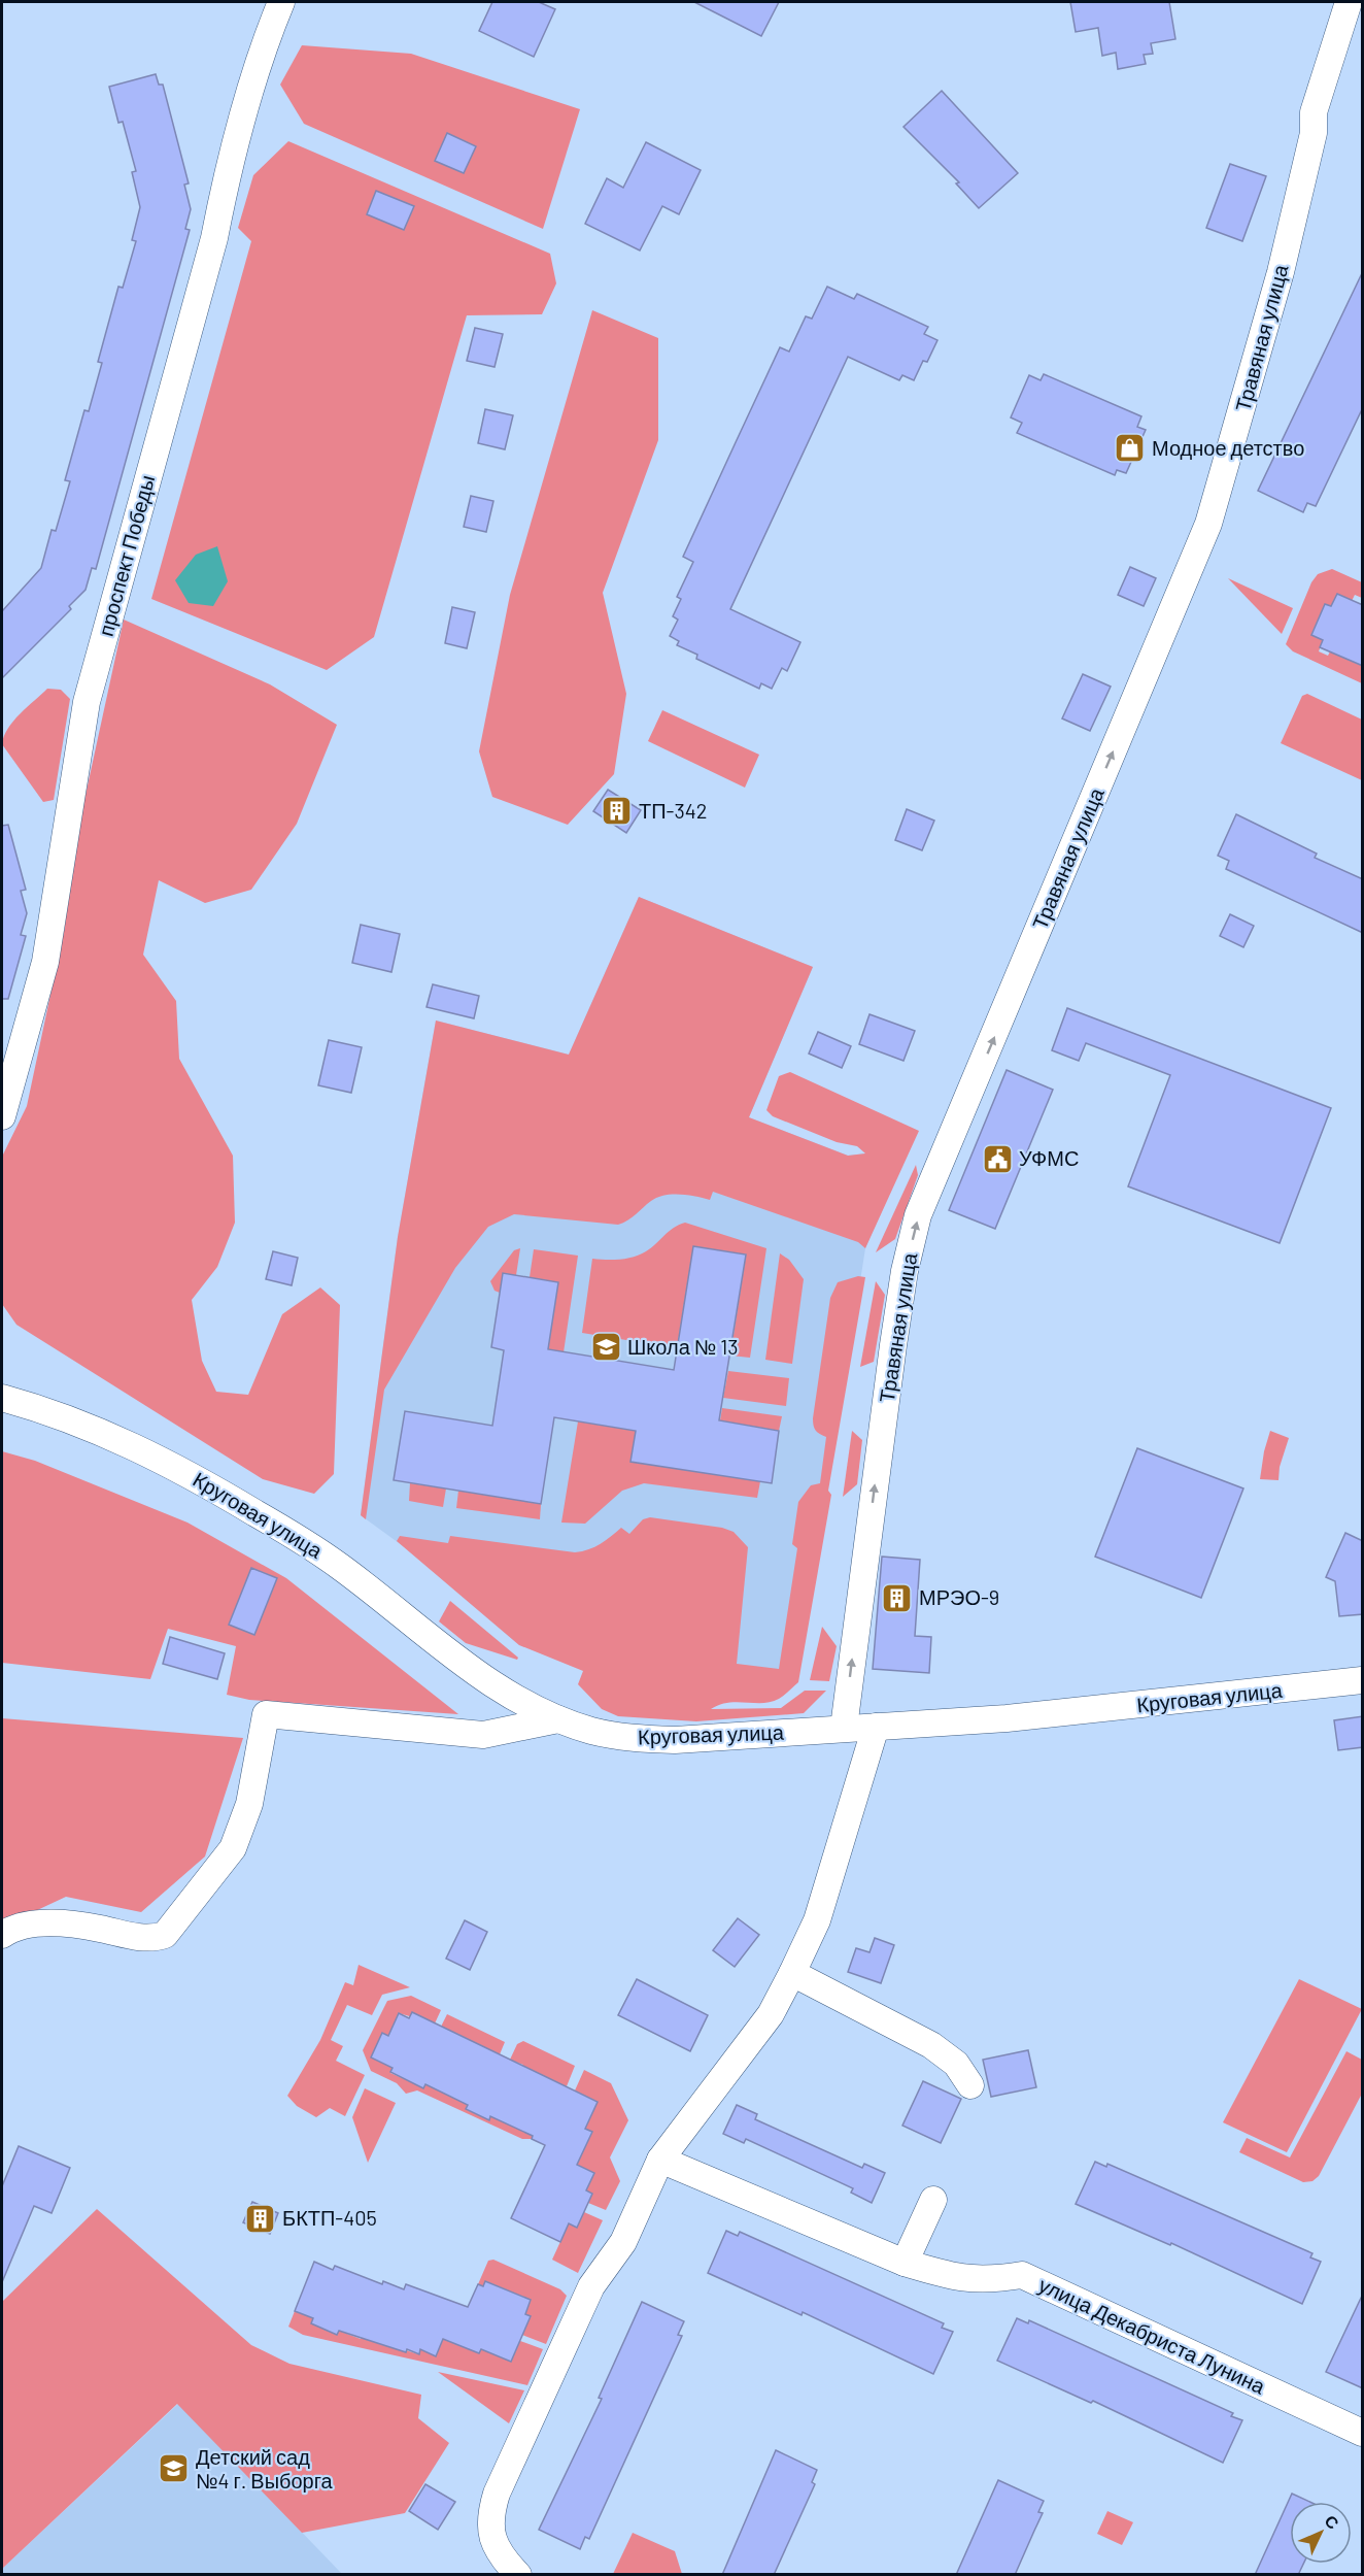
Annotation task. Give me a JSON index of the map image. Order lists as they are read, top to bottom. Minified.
{"streets":{"street":["Травяная улица","проспект Победы","Круговая улица","улица Декабриста Лунина"]},"crossings":[["Травяная улица","Круговая улица"]],"one_way":["Травяная улица"],"places":{"shop":["Модное детство"],"building":["ТП-342","МРЭО-9","БКТП-405"],"public building":["УФМС"],"school or university":["Школа № 13","Детский сад №4 г. Выборга"]},"north":"top right"}
